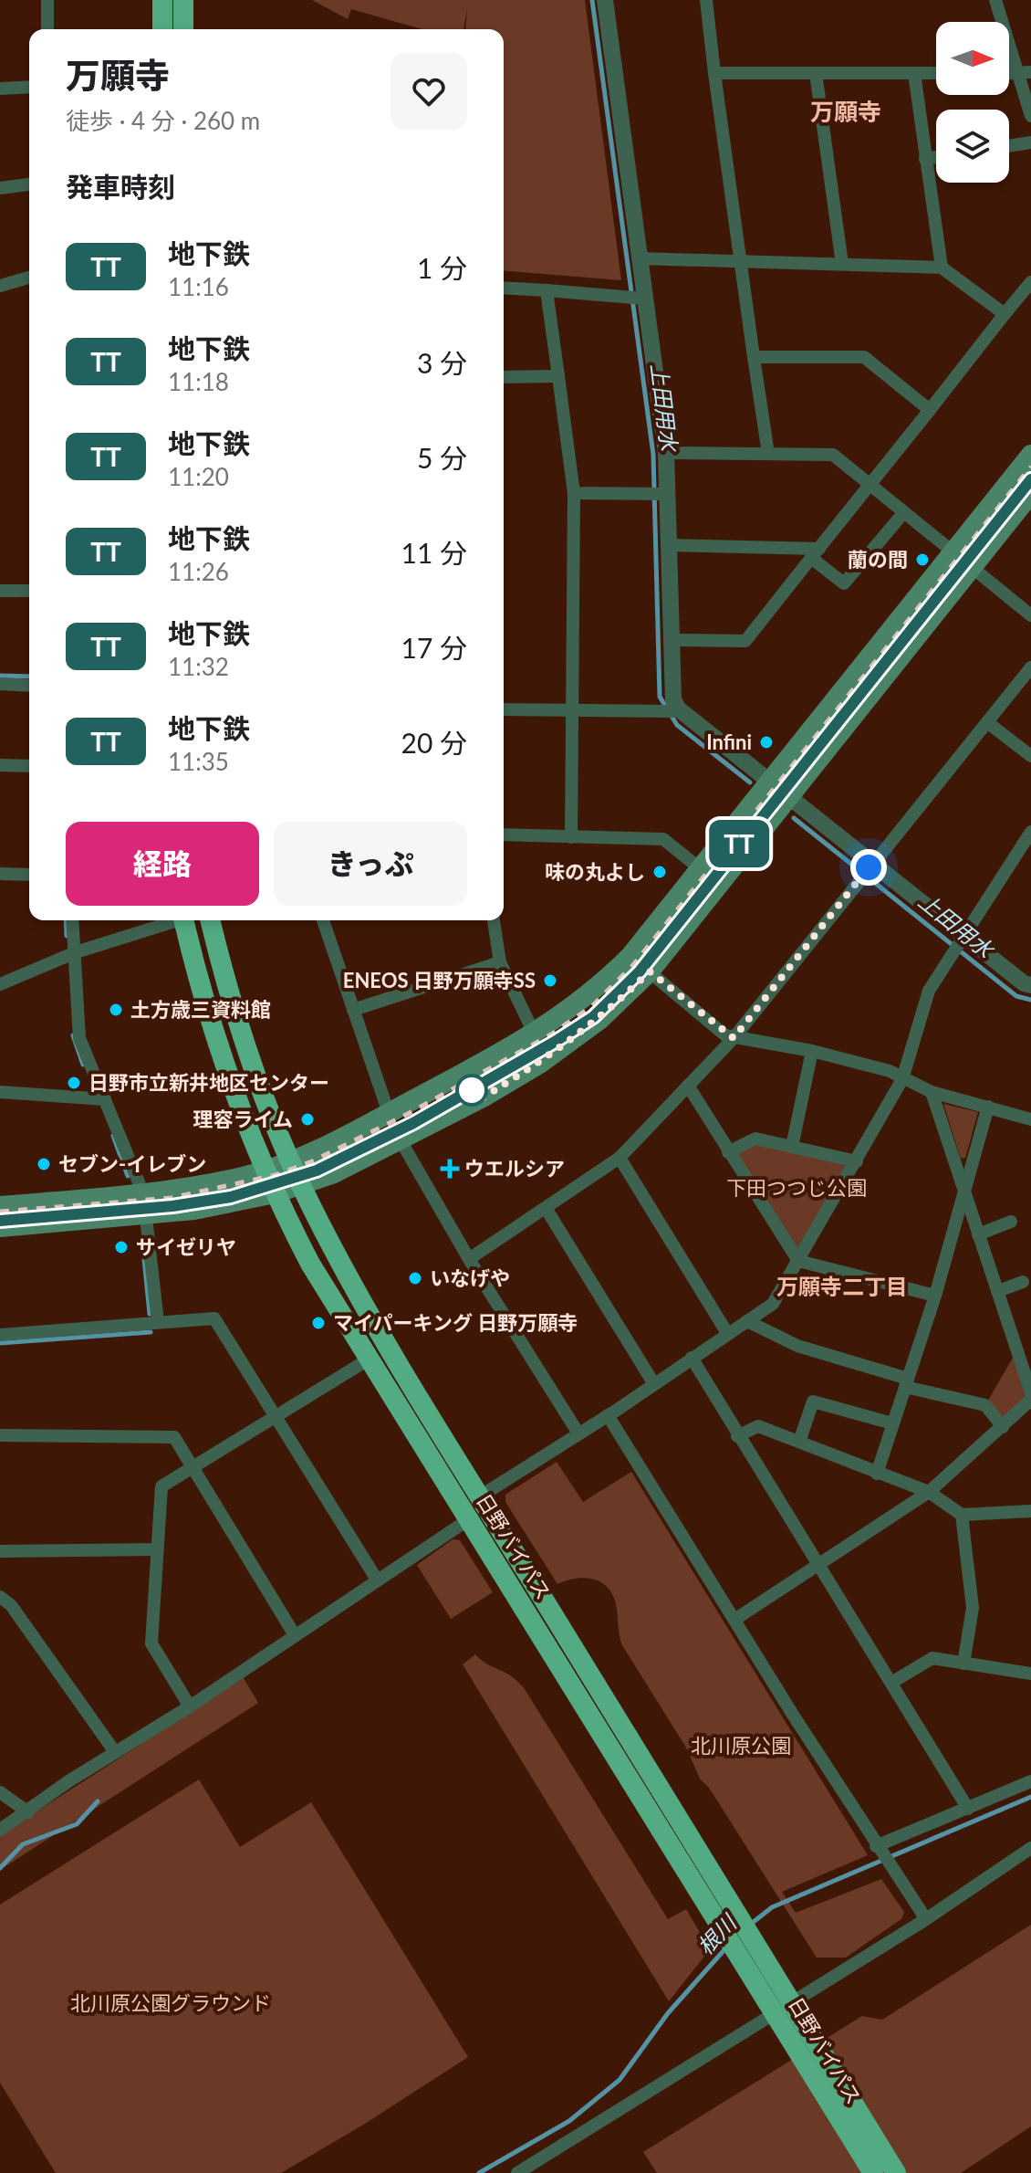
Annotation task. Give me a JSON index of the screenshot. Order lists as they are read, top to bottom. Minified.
{"streets":{"highway":["日野バイパス"]},"districts":["万願寺","万願寺二丁目"],"water":["上田用水","根川"],"parks":["下田つつじ公園","北川原公園","北川原公園グラウンド"],"places":{"other":["蘭の間","Infini","味の丸よし","ENEOS 日野万願寺SS","土方歳三資料館","日野市立新井地区センター","理容ライム","セブン-イレブン","サイゼリヤ","いなげや","マイパーキング 日野万願寺"],"health":["ウエルシア"]},"lines":["metro line TT"],"north":"right","page":{"on_map":"TT","heading":[["万願寺","徒歩 · 4 分 · 260 m"],"発車時刻"],"list":[{"mark":"TT","name":"地下鉄","note":"11:16","value":"1 分"},{"mark":"TT","name":"地下鉄","note":"11:18","value":"3 分"},{"mark":"TT","name":"地下鉄","note":"11:20","value":"5 分"},{"mark":"TT","name":"地下鉄","note":"11:26","value":"11 分"},{"mark":"TT","name":"地下鉄","note":"11:32","value":"17 分"},{"mark":"TT","name":"地下鉄","note":"11:35","value":"20 分"}],"buttons":["経路","きっぷ"]}}
